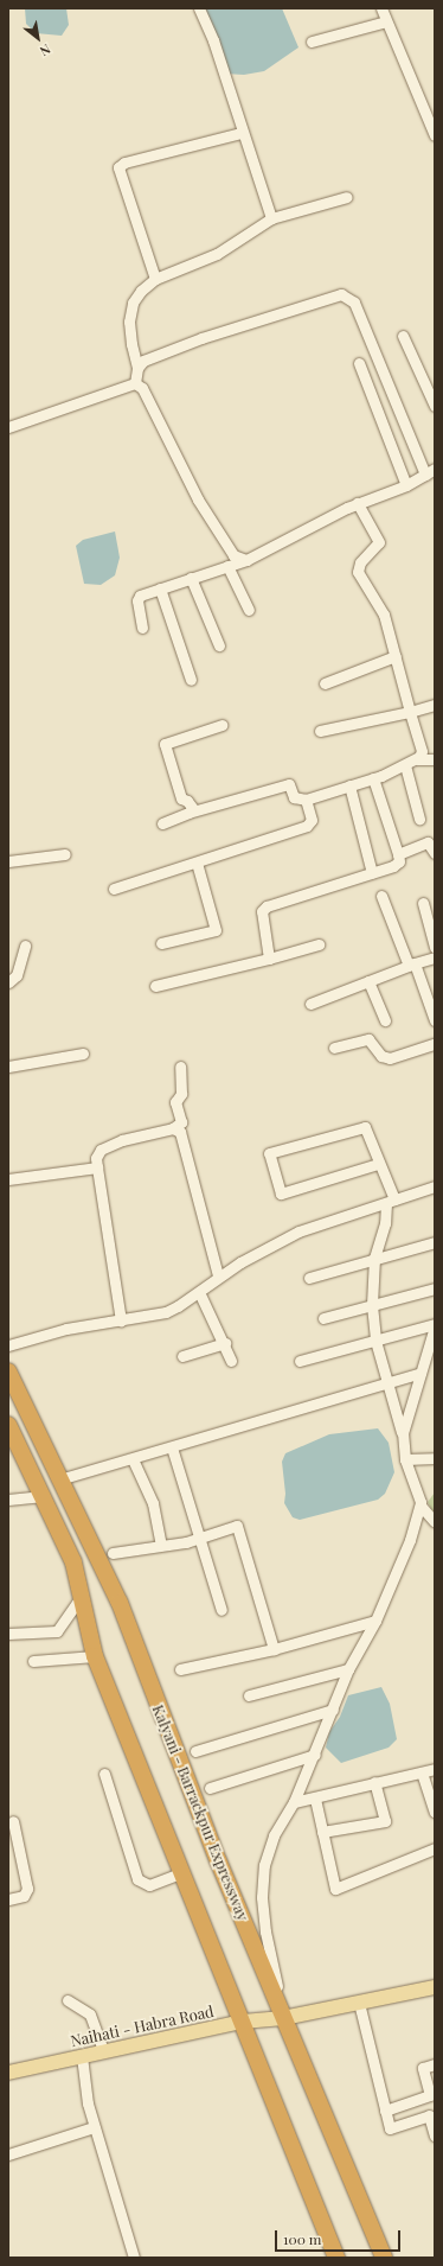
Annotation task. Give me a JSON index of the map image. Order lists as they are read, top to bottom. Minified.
{"streets":{"highway":["Kalyani - Barrackpur Expressway"],"main road":["Naihati - Habra Road"]},"crossings":[["Kalyani - Barrackpur Expressway","Naihati - Habra Road"]],"scale_bar":"100 m","north":"bottom right"}
